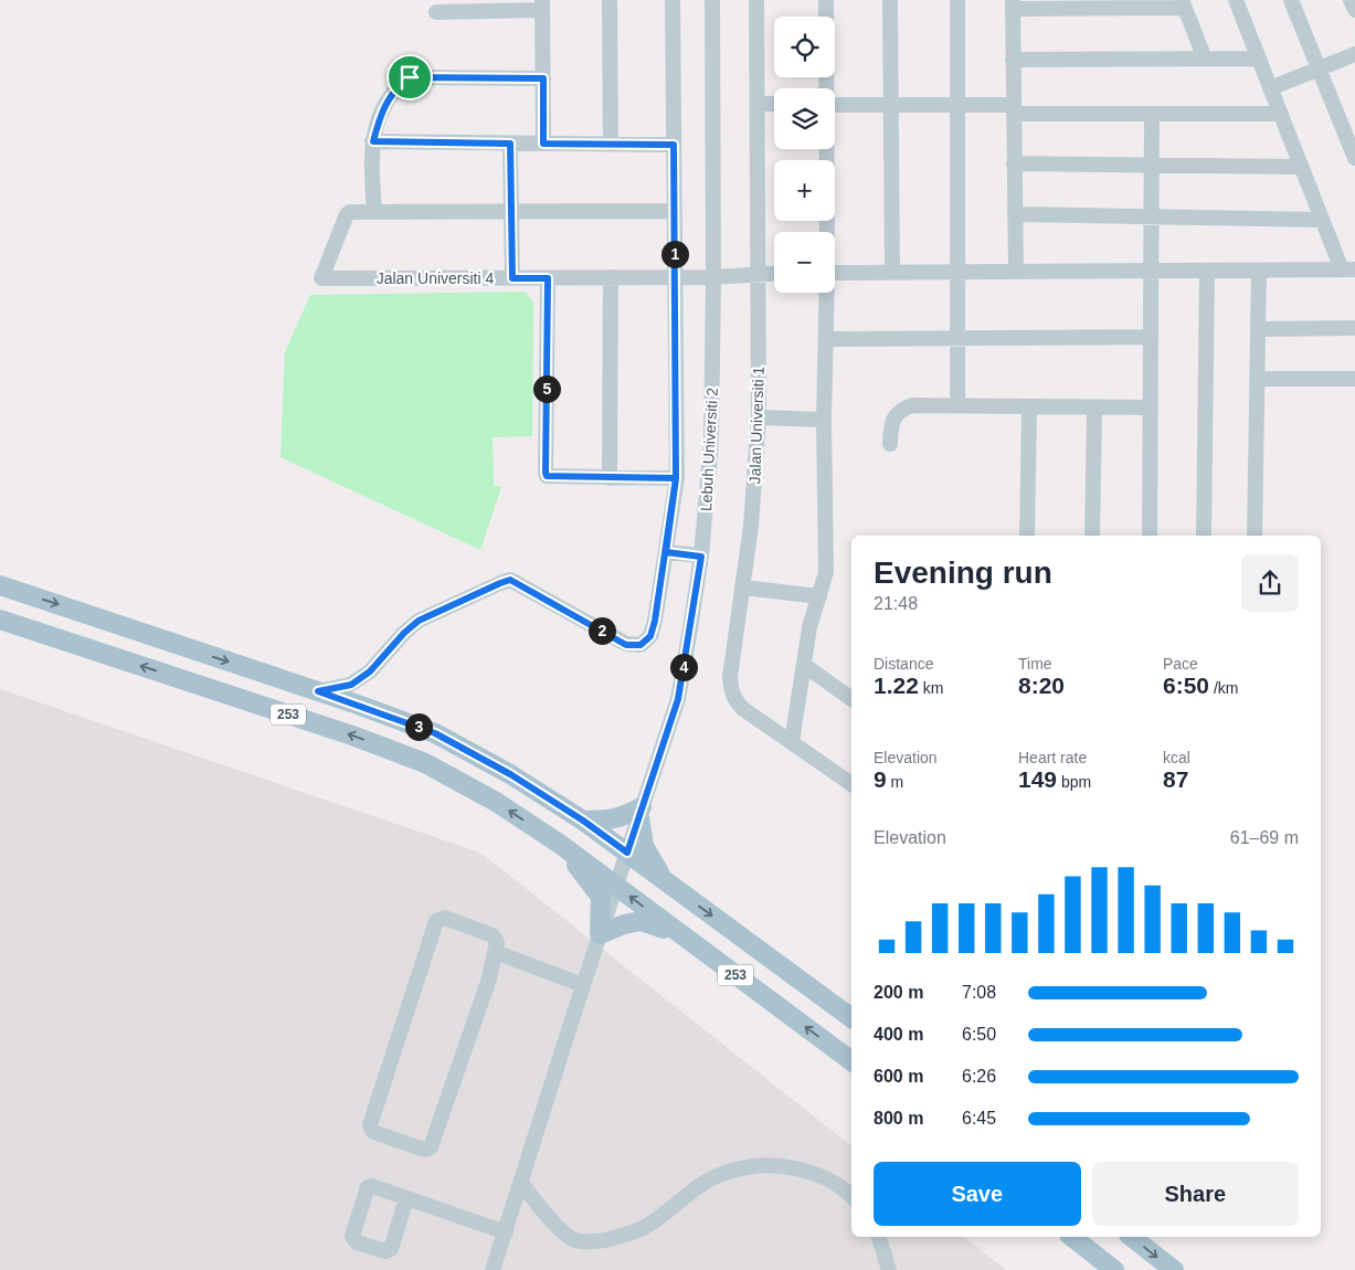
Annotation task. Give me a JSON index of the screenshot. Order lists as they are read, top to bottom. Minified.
{"streets":{"main road":["253"],"street":["Jalan Universiti 4","Jalan Universiti 1","Lebuh Universiti 2"]},"crossings":[["Jalan Universiti 4","Jalan Universiti 1"],["Jalan Universiti 4","Lebuh Universiti 2"],["Lebuh Universiti 2","253"]],"page":{"map_buttons":["+","−"],"pins":["1","5","2","4","3"],"heading":["Evening run","21:48"],"stats":[["Distance","1.22 km"],["Time","8:20"],["Pace","6:50 /km"],["Elevation","9 m"],["Heart rate","149 bpm"],["kcal","87"]],"chart":["Elevation","61–69 m"],"list":[{"name":"200 m","note":"7:08"},{"name":"400 m","note":"6:50"},{"name":"600 m","note":"6:26"},{"name":"800 m","note":"6:45"}],"buttons":["Save","Share"]}}
